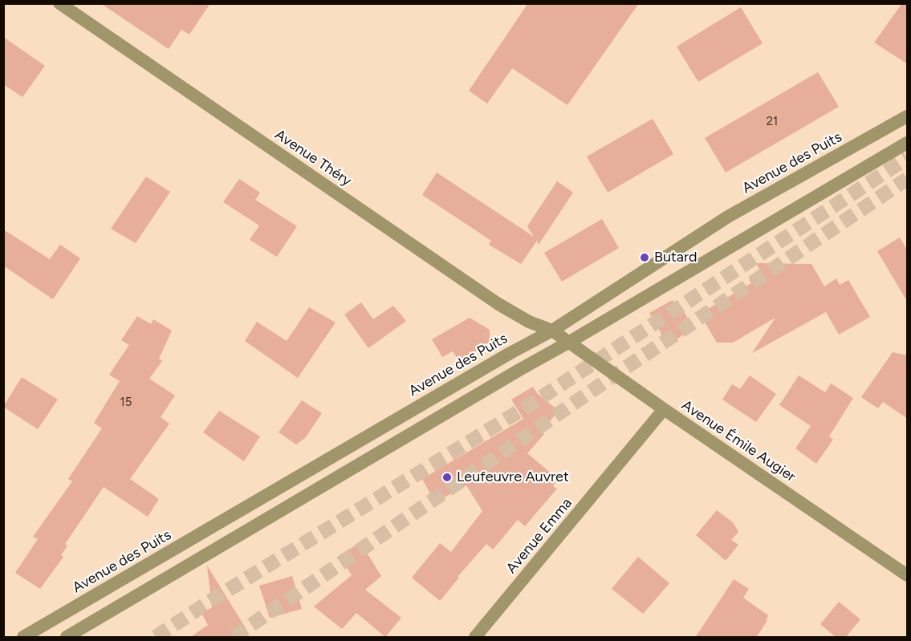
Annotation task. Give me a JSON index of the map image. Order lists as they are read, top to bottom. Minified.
{"streets":{"street":["Avenue Théry","Avenue des Puits","Avenue Émile Augier","Avenue Emma"]},"crossings":[["Avenue Théry","Avenue des Puits"],["Avenue Théry","Avenue Émile Augier"],["Avenue des Puits","Avenue Émile Augier"],["Avenue Émile Augier","Avenue Emma"]],"places":["Butard","Leufeuvre Auvret"],"house_numbers":["21","15"]}
